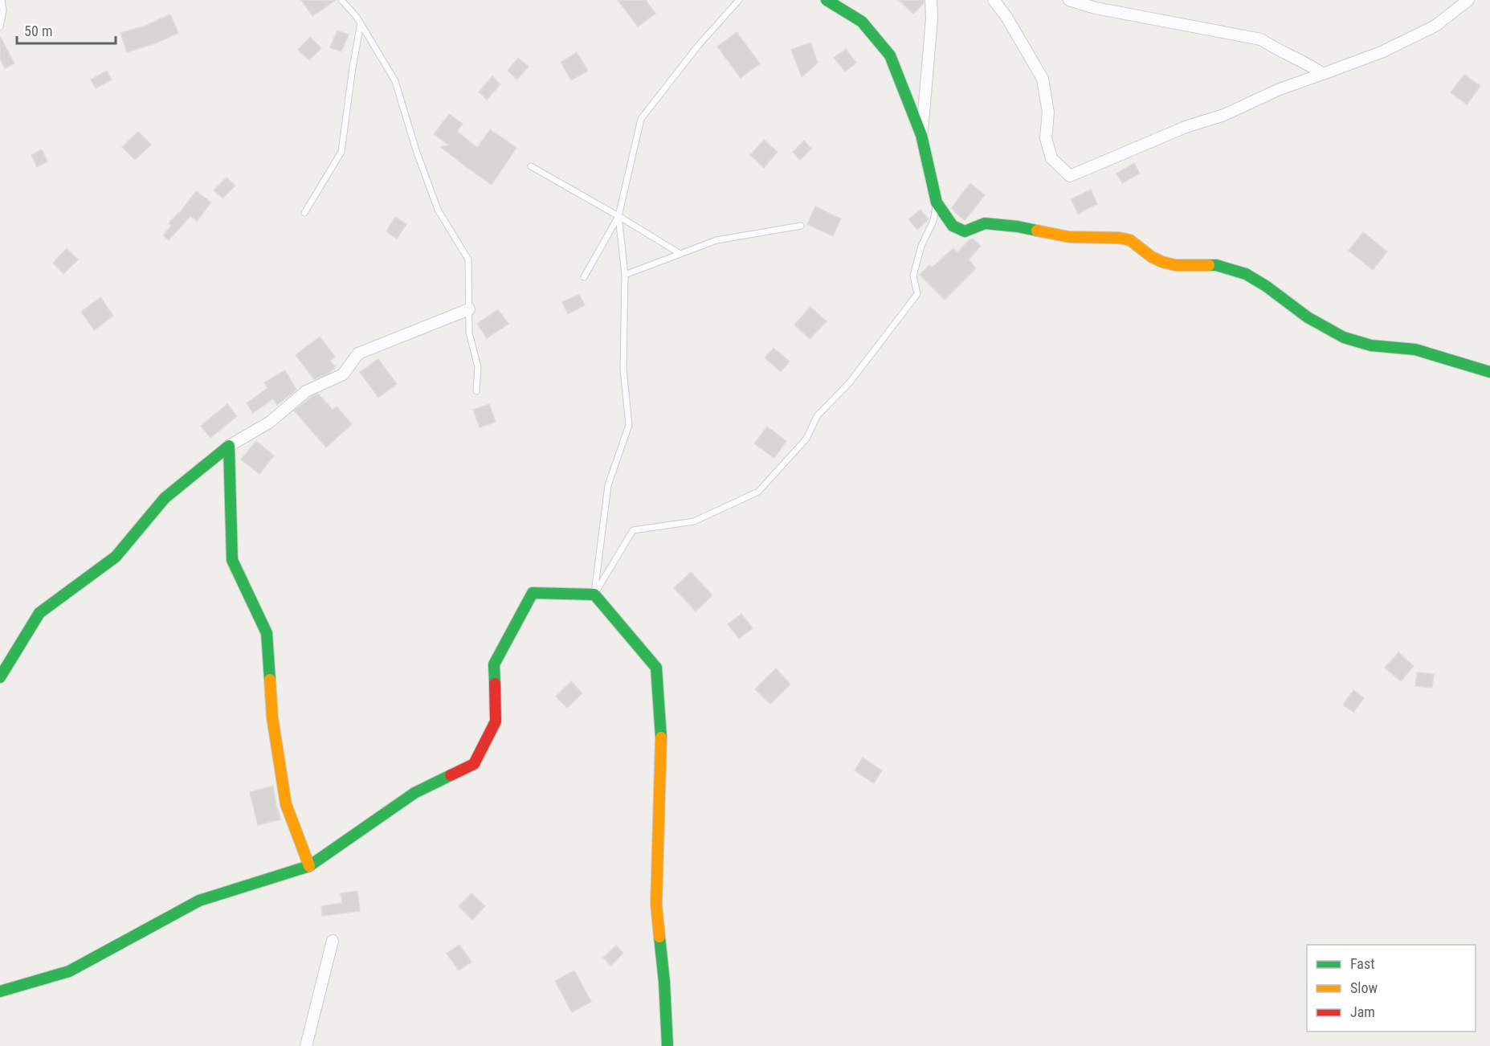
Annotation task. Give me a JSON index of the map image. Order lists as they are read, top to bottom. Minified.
{"legend":["Fast","Slow","Jam"],"scale_bar":"50 m"}
